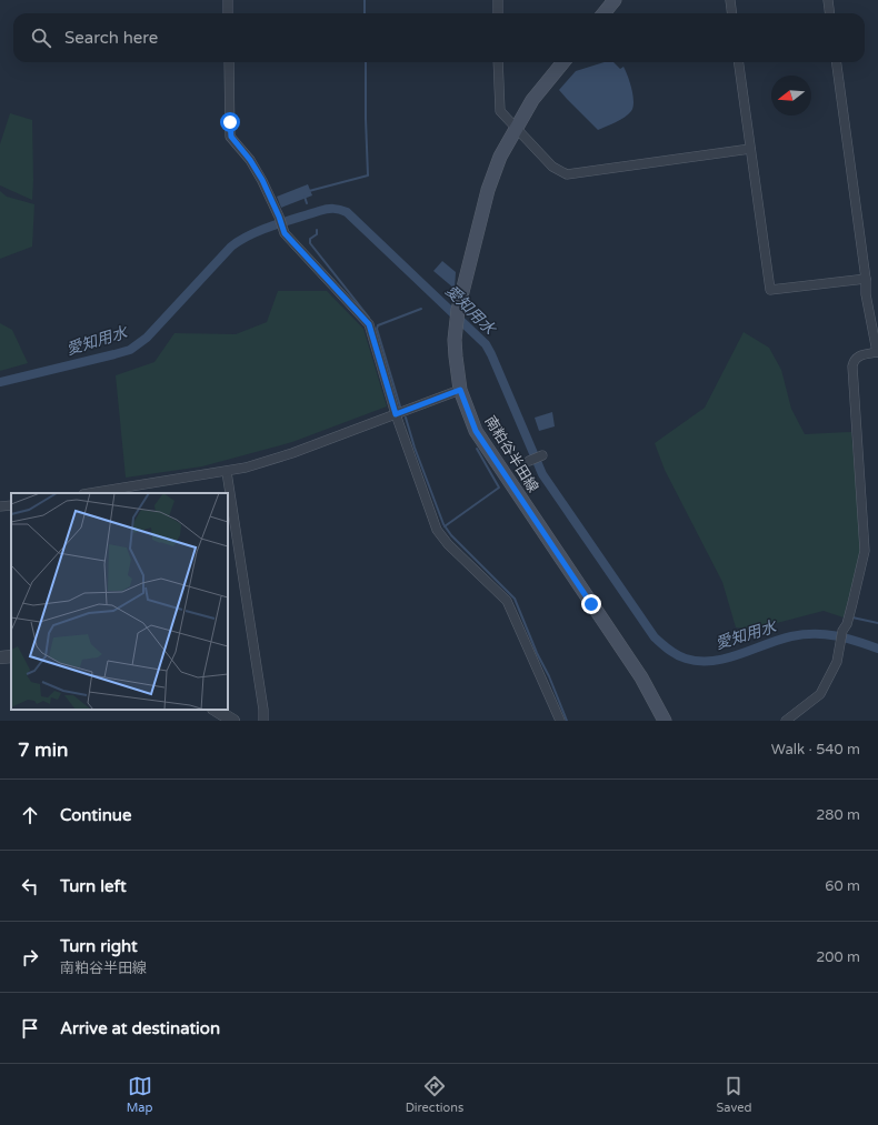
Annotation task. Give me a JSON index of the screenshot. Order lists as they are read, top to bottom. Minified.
{"streets":{"main road":["南粕谷半田線"]},"water":["愛知用水"],"north":"left","page":{"search":"Search here","heading":["7 min","Walk · 540 m"],"list":[["Continue","280 m"],["Turn left","60 m"],["Turn right","南粕谷半田線","200 m"],"Arrive at destination"],"nav":["Map","Directions","Saved"]}}
